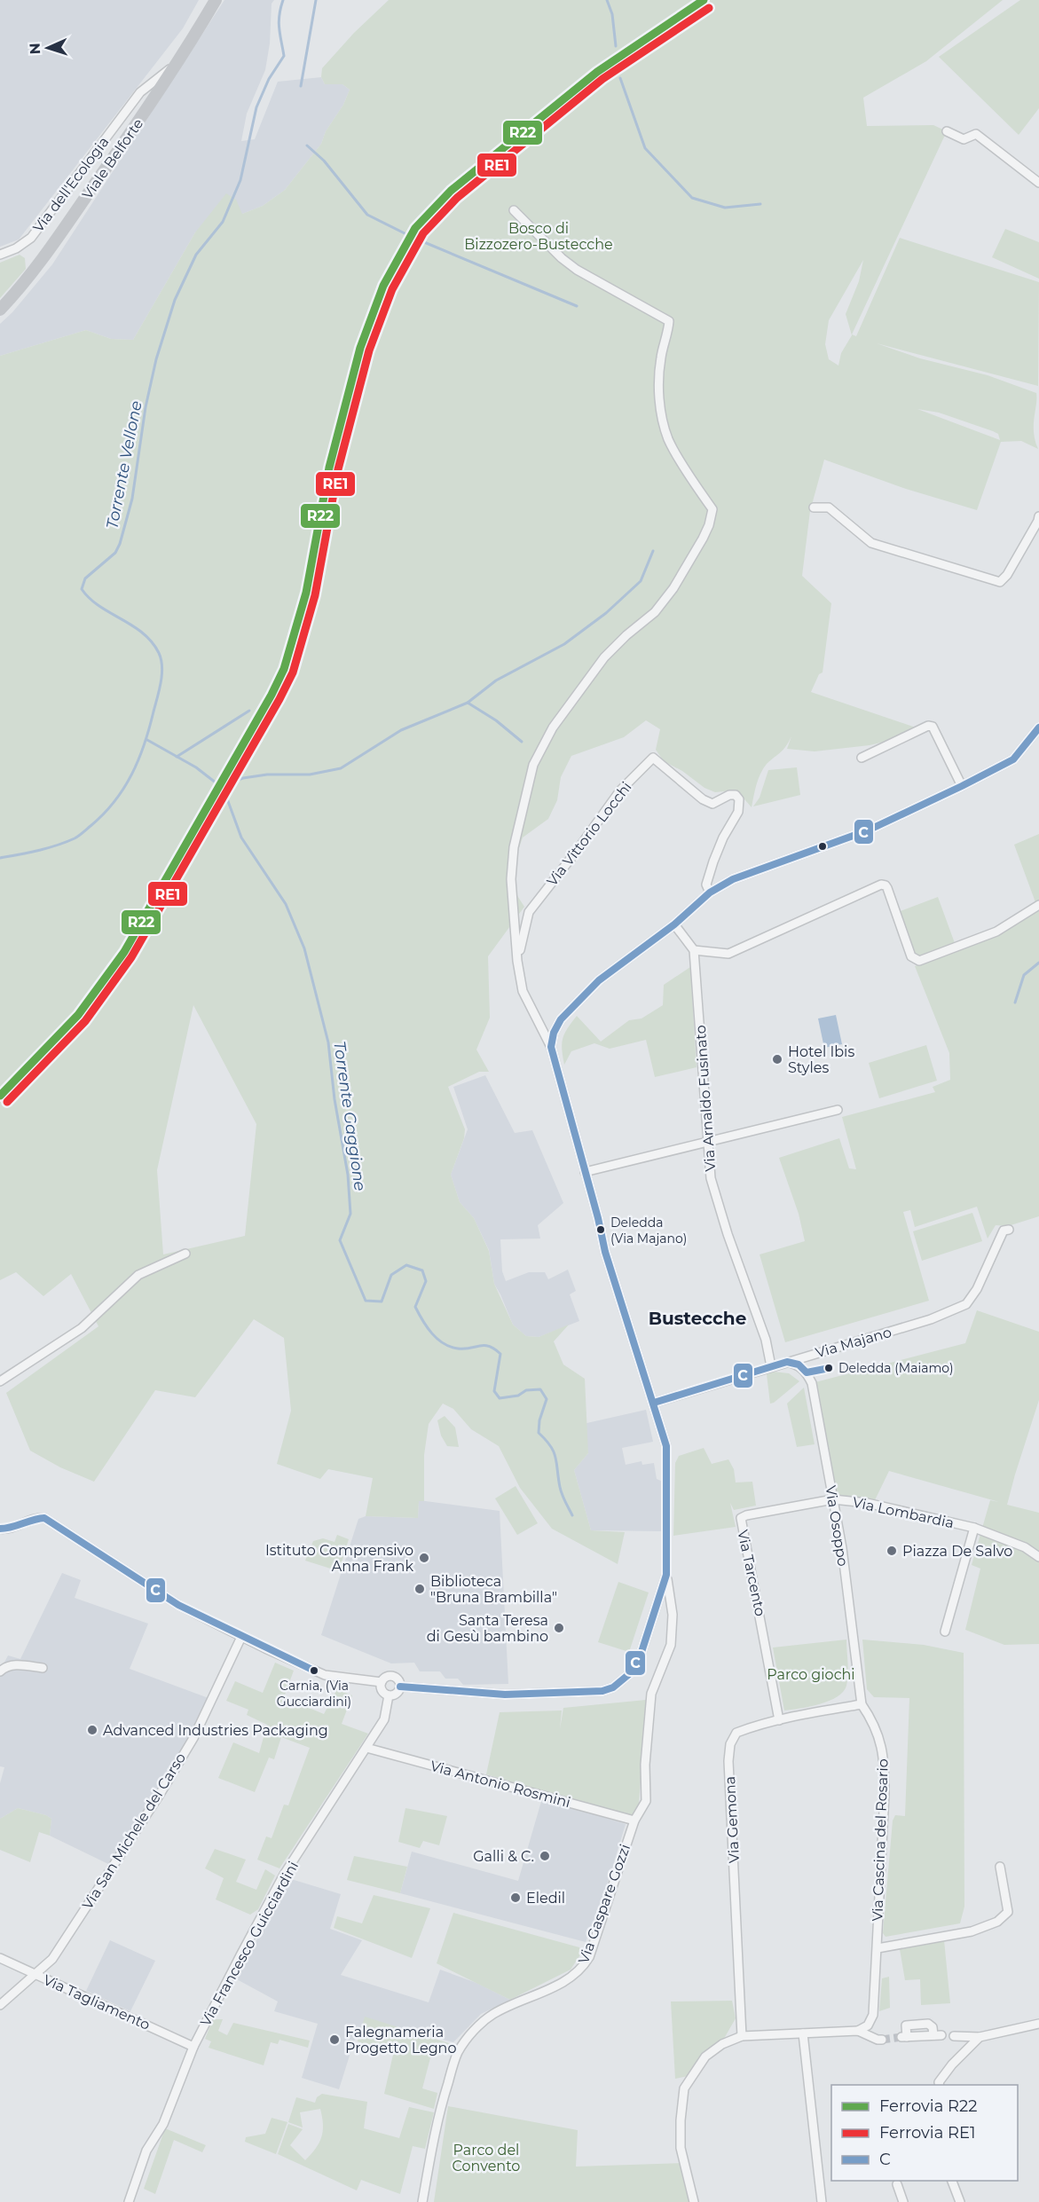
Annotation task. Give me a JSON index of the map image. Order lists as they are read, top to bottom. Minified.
{"streets":{"main road":["Viale Belforte"],"street":["Via dell'Ecologia","Via Vittorio Locchi","Via Arnaldo Fusinato","Via Majano","Via Lombardia","Via Osoppo","Via Tarcento","Via Antonio Rosmini","Via Gemona","Via San Michele del Carso","Via Cascina del Rosario","Via Gaspare Gozzi","Via Francesco Guicciardini","Via Tagliamento"]},"crossings":[["Viale Belforte","Via dell'Ecologia"],["Via Arnaldo Fusinato","Via Majano"],["Via Majano","Via Osoppo"],["Via Lombardia","Via Osoppo"],["Via Lombardia","Via Tarcento"],["Via Osoppo","Via Tarcento"],["Via Osoppo","Via Gemona"],["Via Osoppo","Via Cascina del Rosario"],["Via Tarcento","Via Gemona"],["Via Antonio Rosmini","Via Gaspare Gozzi"],["Via Antonio Rosmini","Via Francesco Guicciardini"],["Via Gemona","Via Cascina del Rosario"],["Via San Michele del Carso","Via Tagliamento"],["Via Francesco Guicciardini","Via Tagliamento"]],"districts":["Bustecche"],"water":["Torrente Vellone","Torrente Gaggione"],"parks":["Bosco di Bizzozero-Bustecche","Parco giochi","Parco del Convento"],"places":["Hotel Ibis Styles","Deledda (Via Majano)","Deledda (Maiamo)","Piazza De Salvo","Istituto Comprensivo Anna Frank","Biblioteca \"Bruna Brambilla\"","Santa Teresa di Gesù bambino","Carnia, (Via Gucciardini)","Advanced Industries Packaging","Galli & C.","Eledil","Falegnameria Progetto Legno"],"lines":["rail line R22","rail line RE1","transit line C"],"legend":["Ferrovia R22","Ferrovia RE1","C"],"north":"left"}
